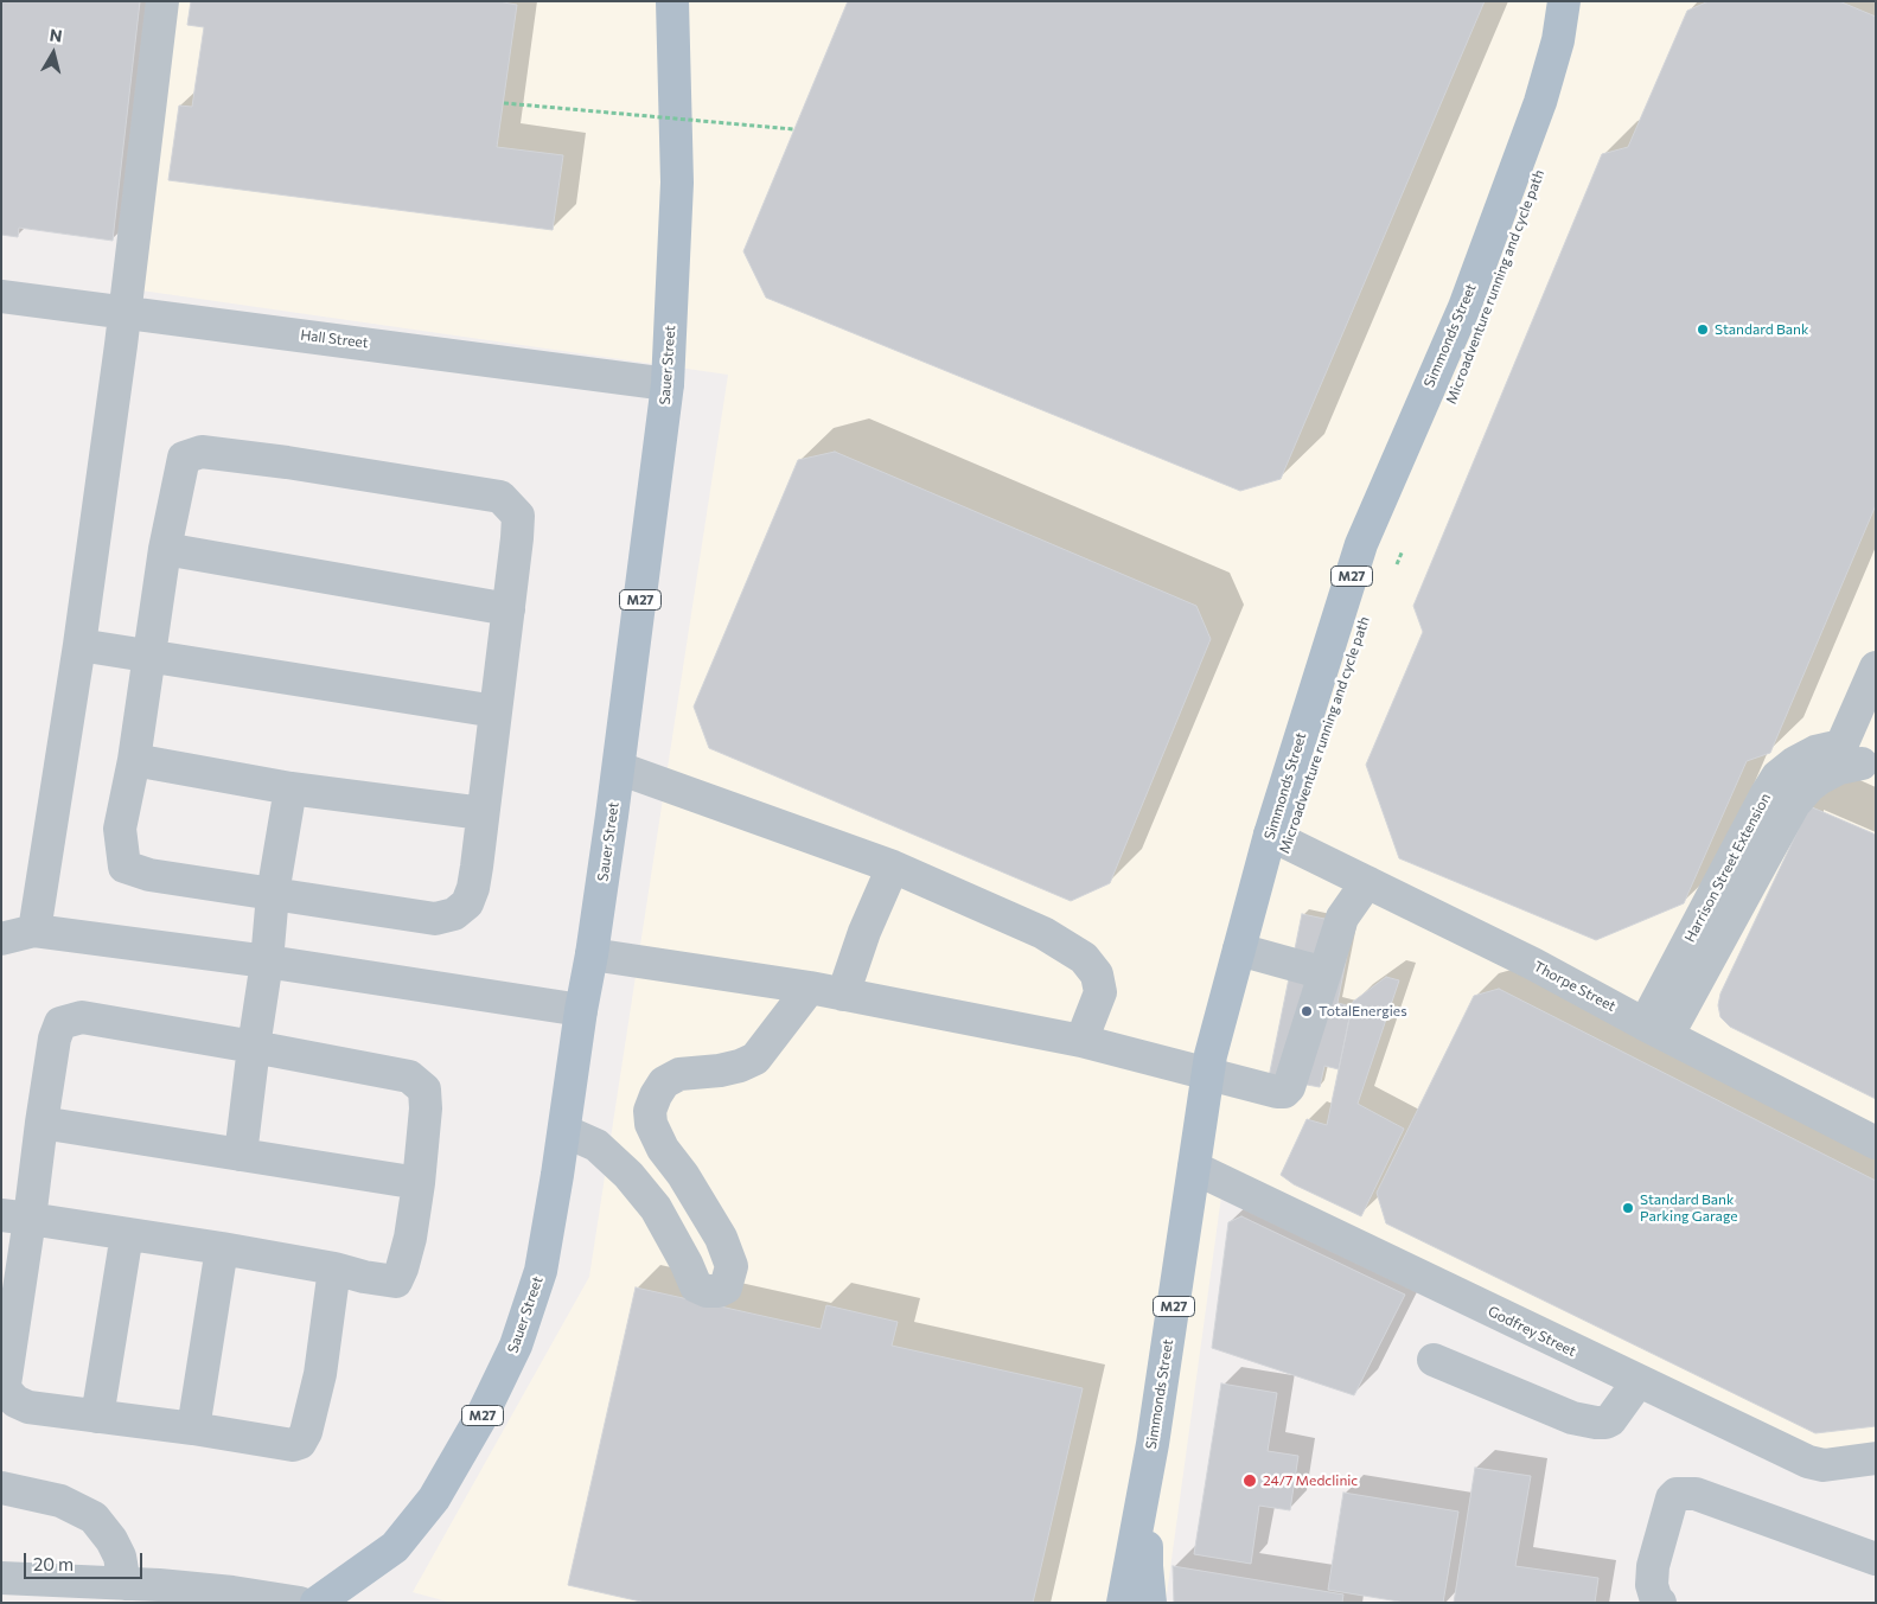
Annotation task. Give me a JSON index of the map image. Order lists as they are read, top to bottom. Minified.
{"streets":{"main road":["Simmonds Street","Sauer Street","M27"],"street":["Hall Street","Harrison Street Extension","Thorpe Street","Godfrey Street"]},"crossings":[["Simmonds Street","Thorpe Street"],["Simmonds Street","Godfrey Street"],["Hall Street","Sauer Street"],["Harrison Street Extension","Thorpe Street"]],"places":["Standard Bank","TotalEnergies","Standard Bank Parking Garage","24/7 Medclinic"],"scale_bar":"20 m","north":"top"}
